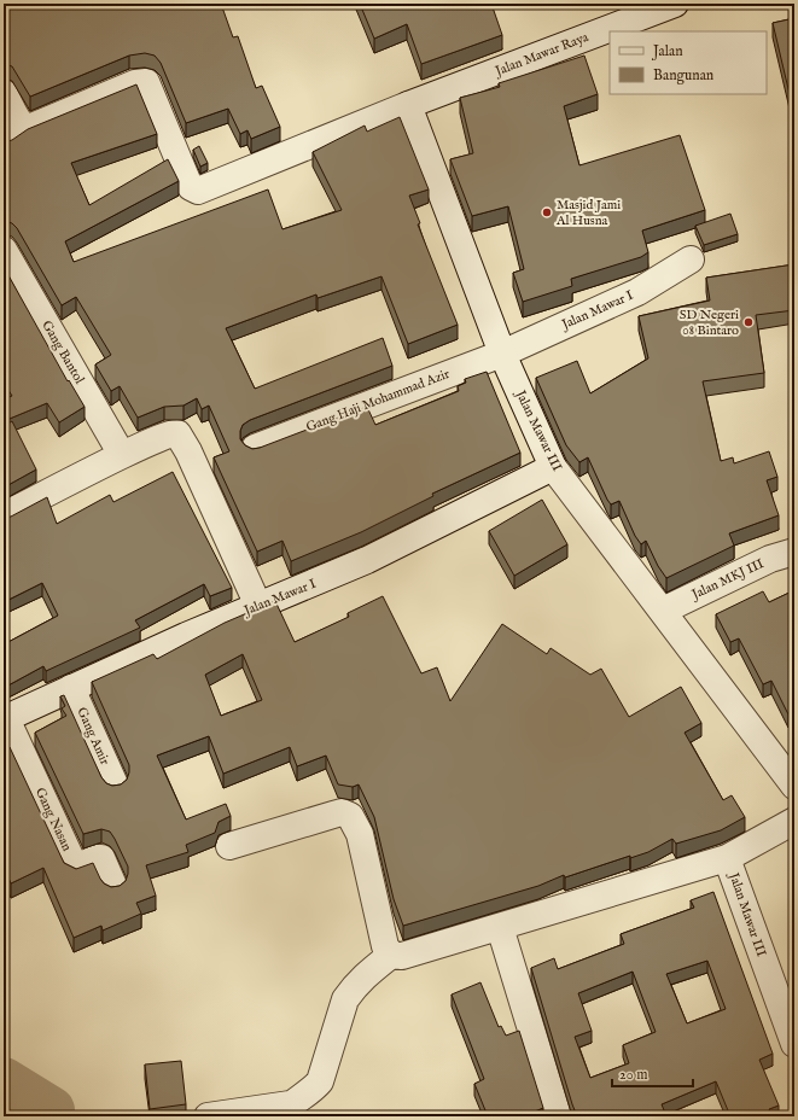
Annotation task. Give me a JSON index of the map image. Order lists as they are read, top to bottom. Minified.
{"streets":{"street":["Jalan Mawar Raya","Jalan Mawar I","Gang Bantol","Gang Haji Mohammad Azir","Jalan Mawar III","Jalan MKJ III","Gang Amir","Gang Nasan"]},"crossings":[["Jalan Mawar Raya","Jalan Mawar III"],["Jalan Mawar I","Gang Haji Mohammad Azir"],["Jalan Mawar I","Jalan Mawar III"],["Jalan Mawar I","Gang Amir"],["Jalan Mawar I","Gang Nasan"],["Gang Haji Mohammad Azir","Jalan Mawar III"],["Jalan Mawar III","Jalan MKJ III"]],"places":["Masjid Jami Al Husna","SD Negeri 08 Bintaro"],"legend":["Jalan","Bangunan"],"scale_bar":"20 m"}
